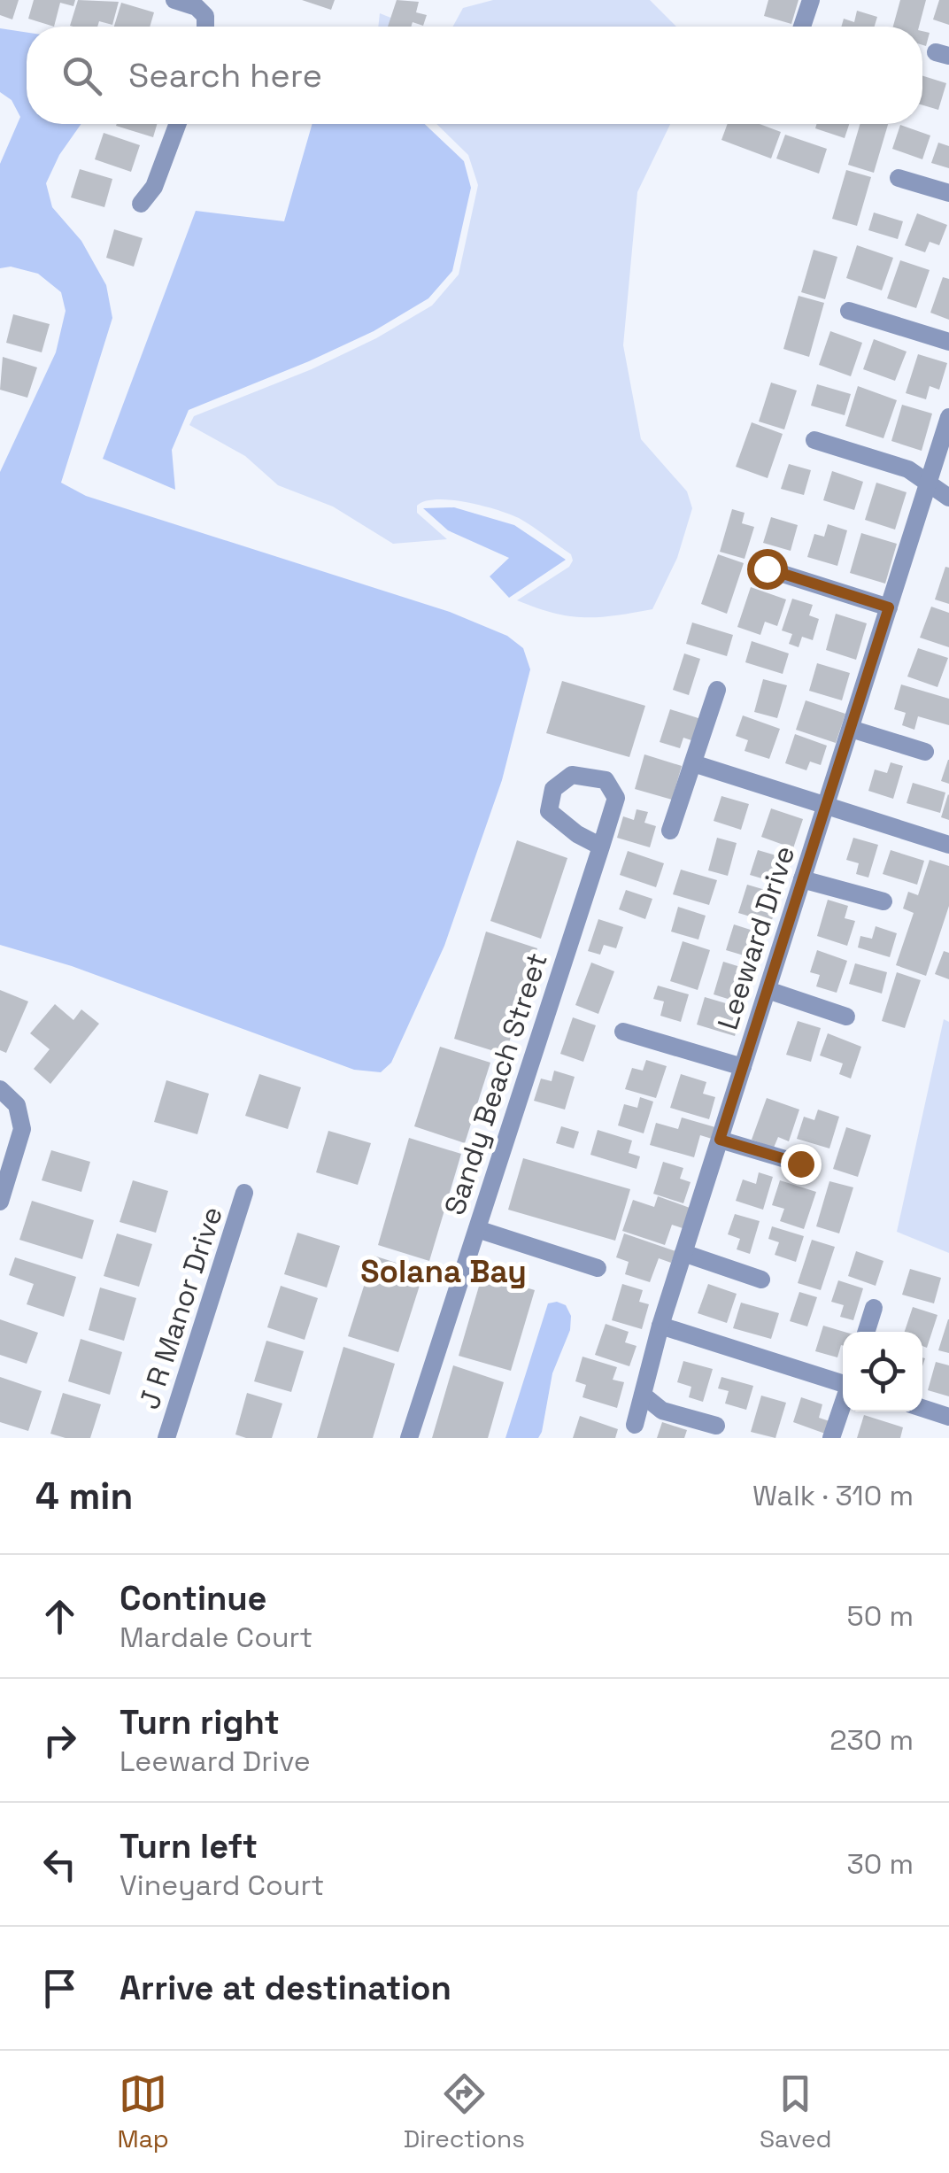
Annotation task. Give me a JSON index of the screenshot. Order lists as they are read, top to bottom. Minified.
{"streets":{"street":["Leeward Drive","Sandy Beach Street","J R Manor Drive"]},"districts":["Solana Bay"],"page":{"search":"Search here","heading":["4 min","Walk · 310 m"],"list":[["Continue","Mardale Court","50 m"],["Turn right","Leeward Drive","230 m"],["Turn left","Vineyard Court","30 m"],"Arrive at destination"],"nav":["Map","Directions","Saved"]}}
